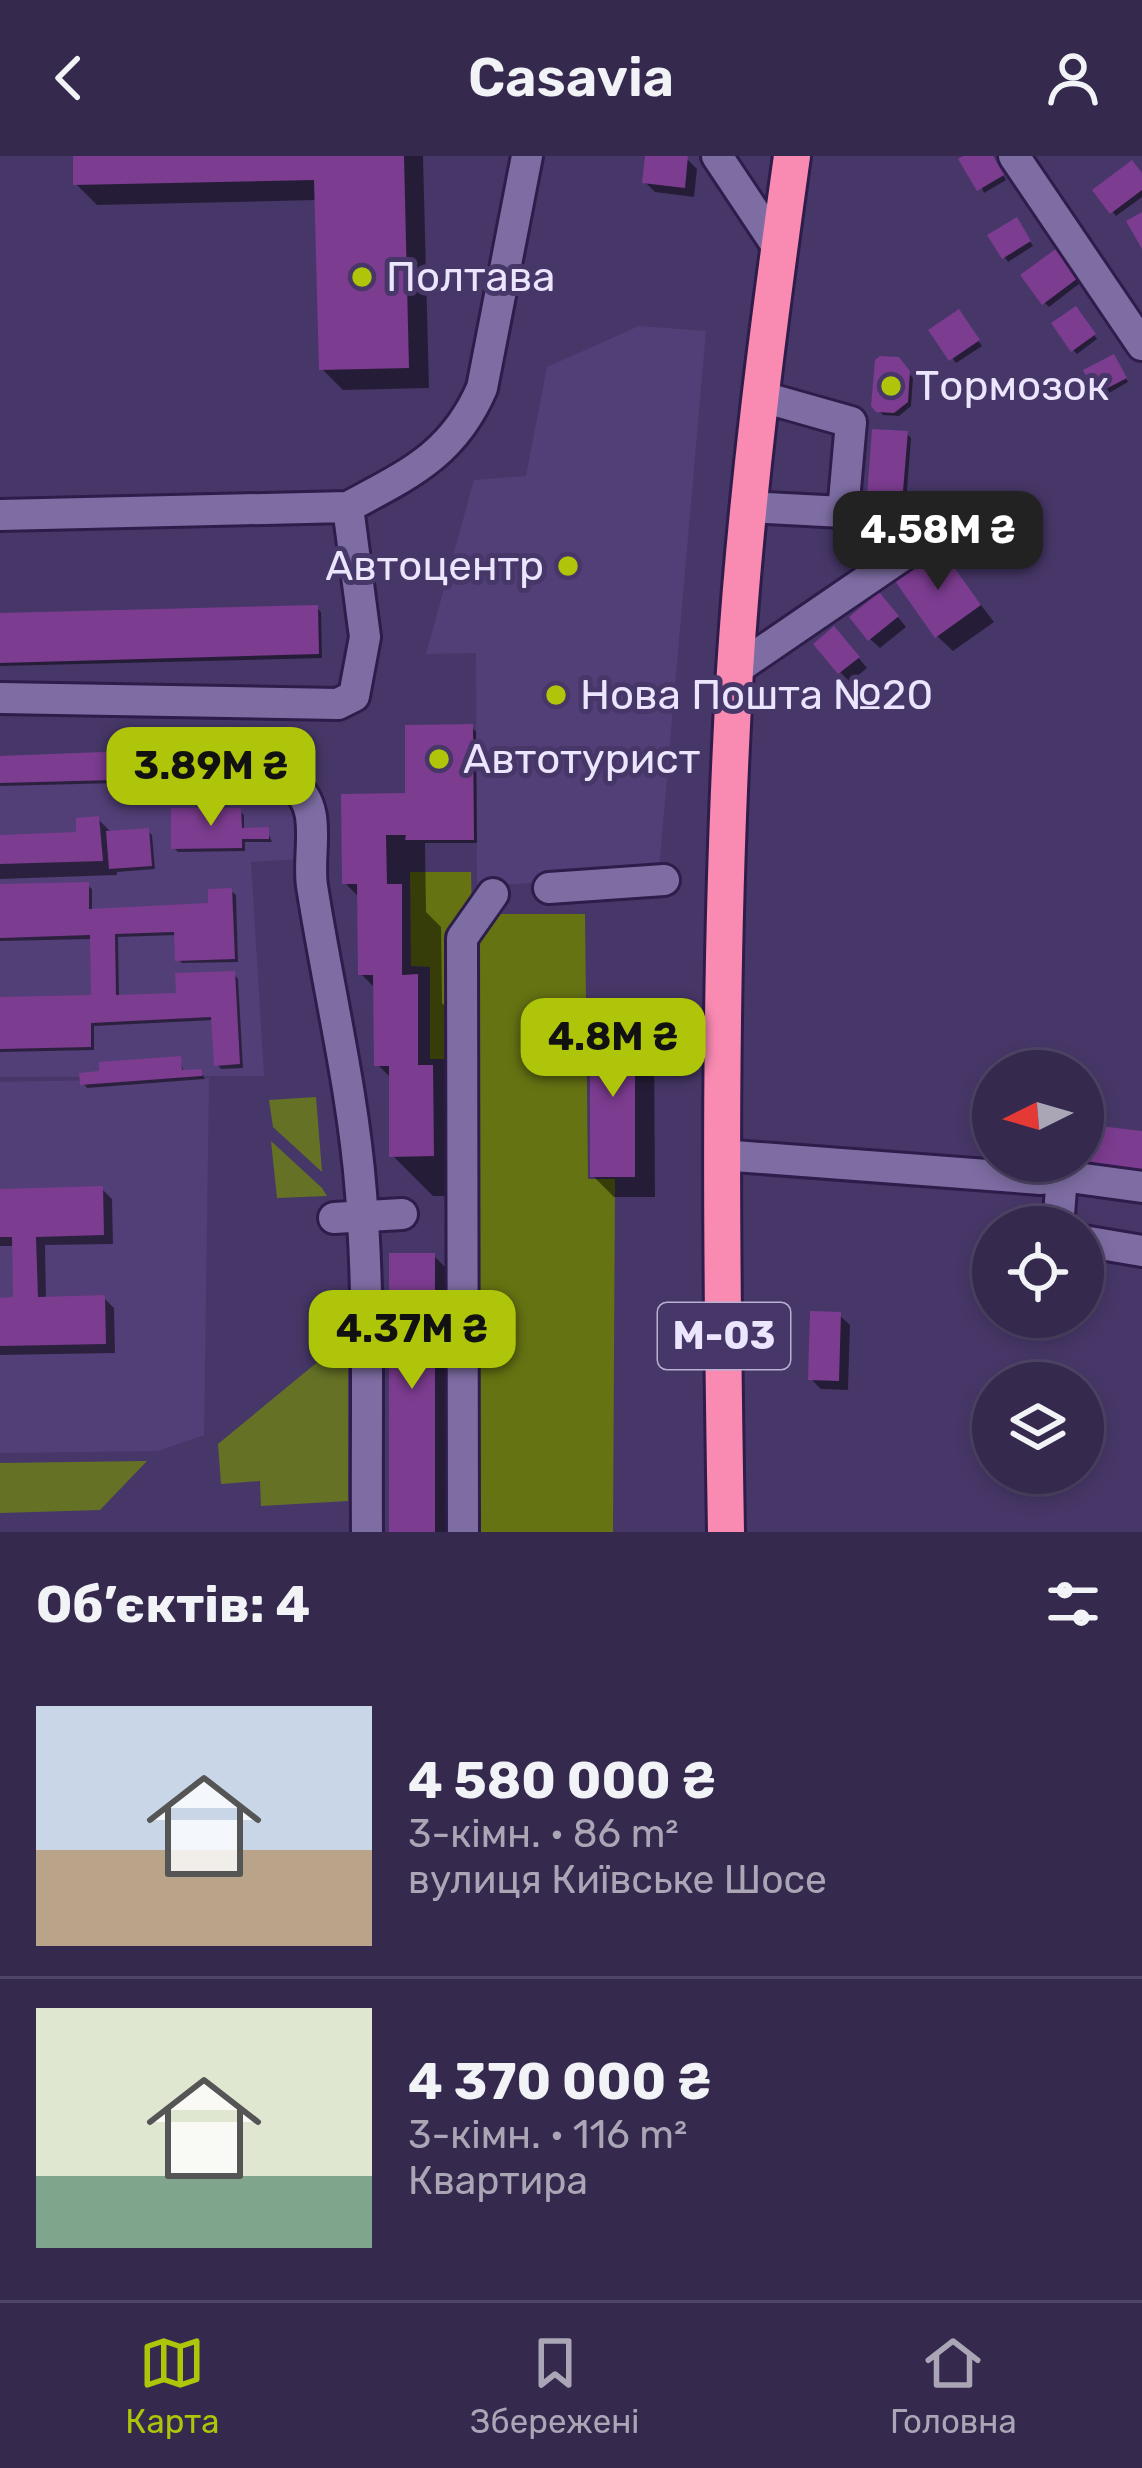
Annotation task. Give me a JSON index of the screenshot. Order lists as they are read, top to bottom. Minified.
{"streets":{"highway":["М-03"]},"places":["Полтава","Тормозок","Автоцентр","Нова Пошта №20","Автотурист"],"north":"left","page":{"header":"Casavia","price":["4.58M ₴","3.89M ₴","4.8M ₴","4.37M ₴"],"heading":"Об’єктів: 4","list":[{"name":"4 580 000 ₴","note":"3-кімн. · 86 m² · вулиця Київське Шосе"},{"name":"4 370 000 ₴","note":"3-кімн. · 116 m² · Квартира"}],"tabs":["Карта","Збережені","Головна"]}}
